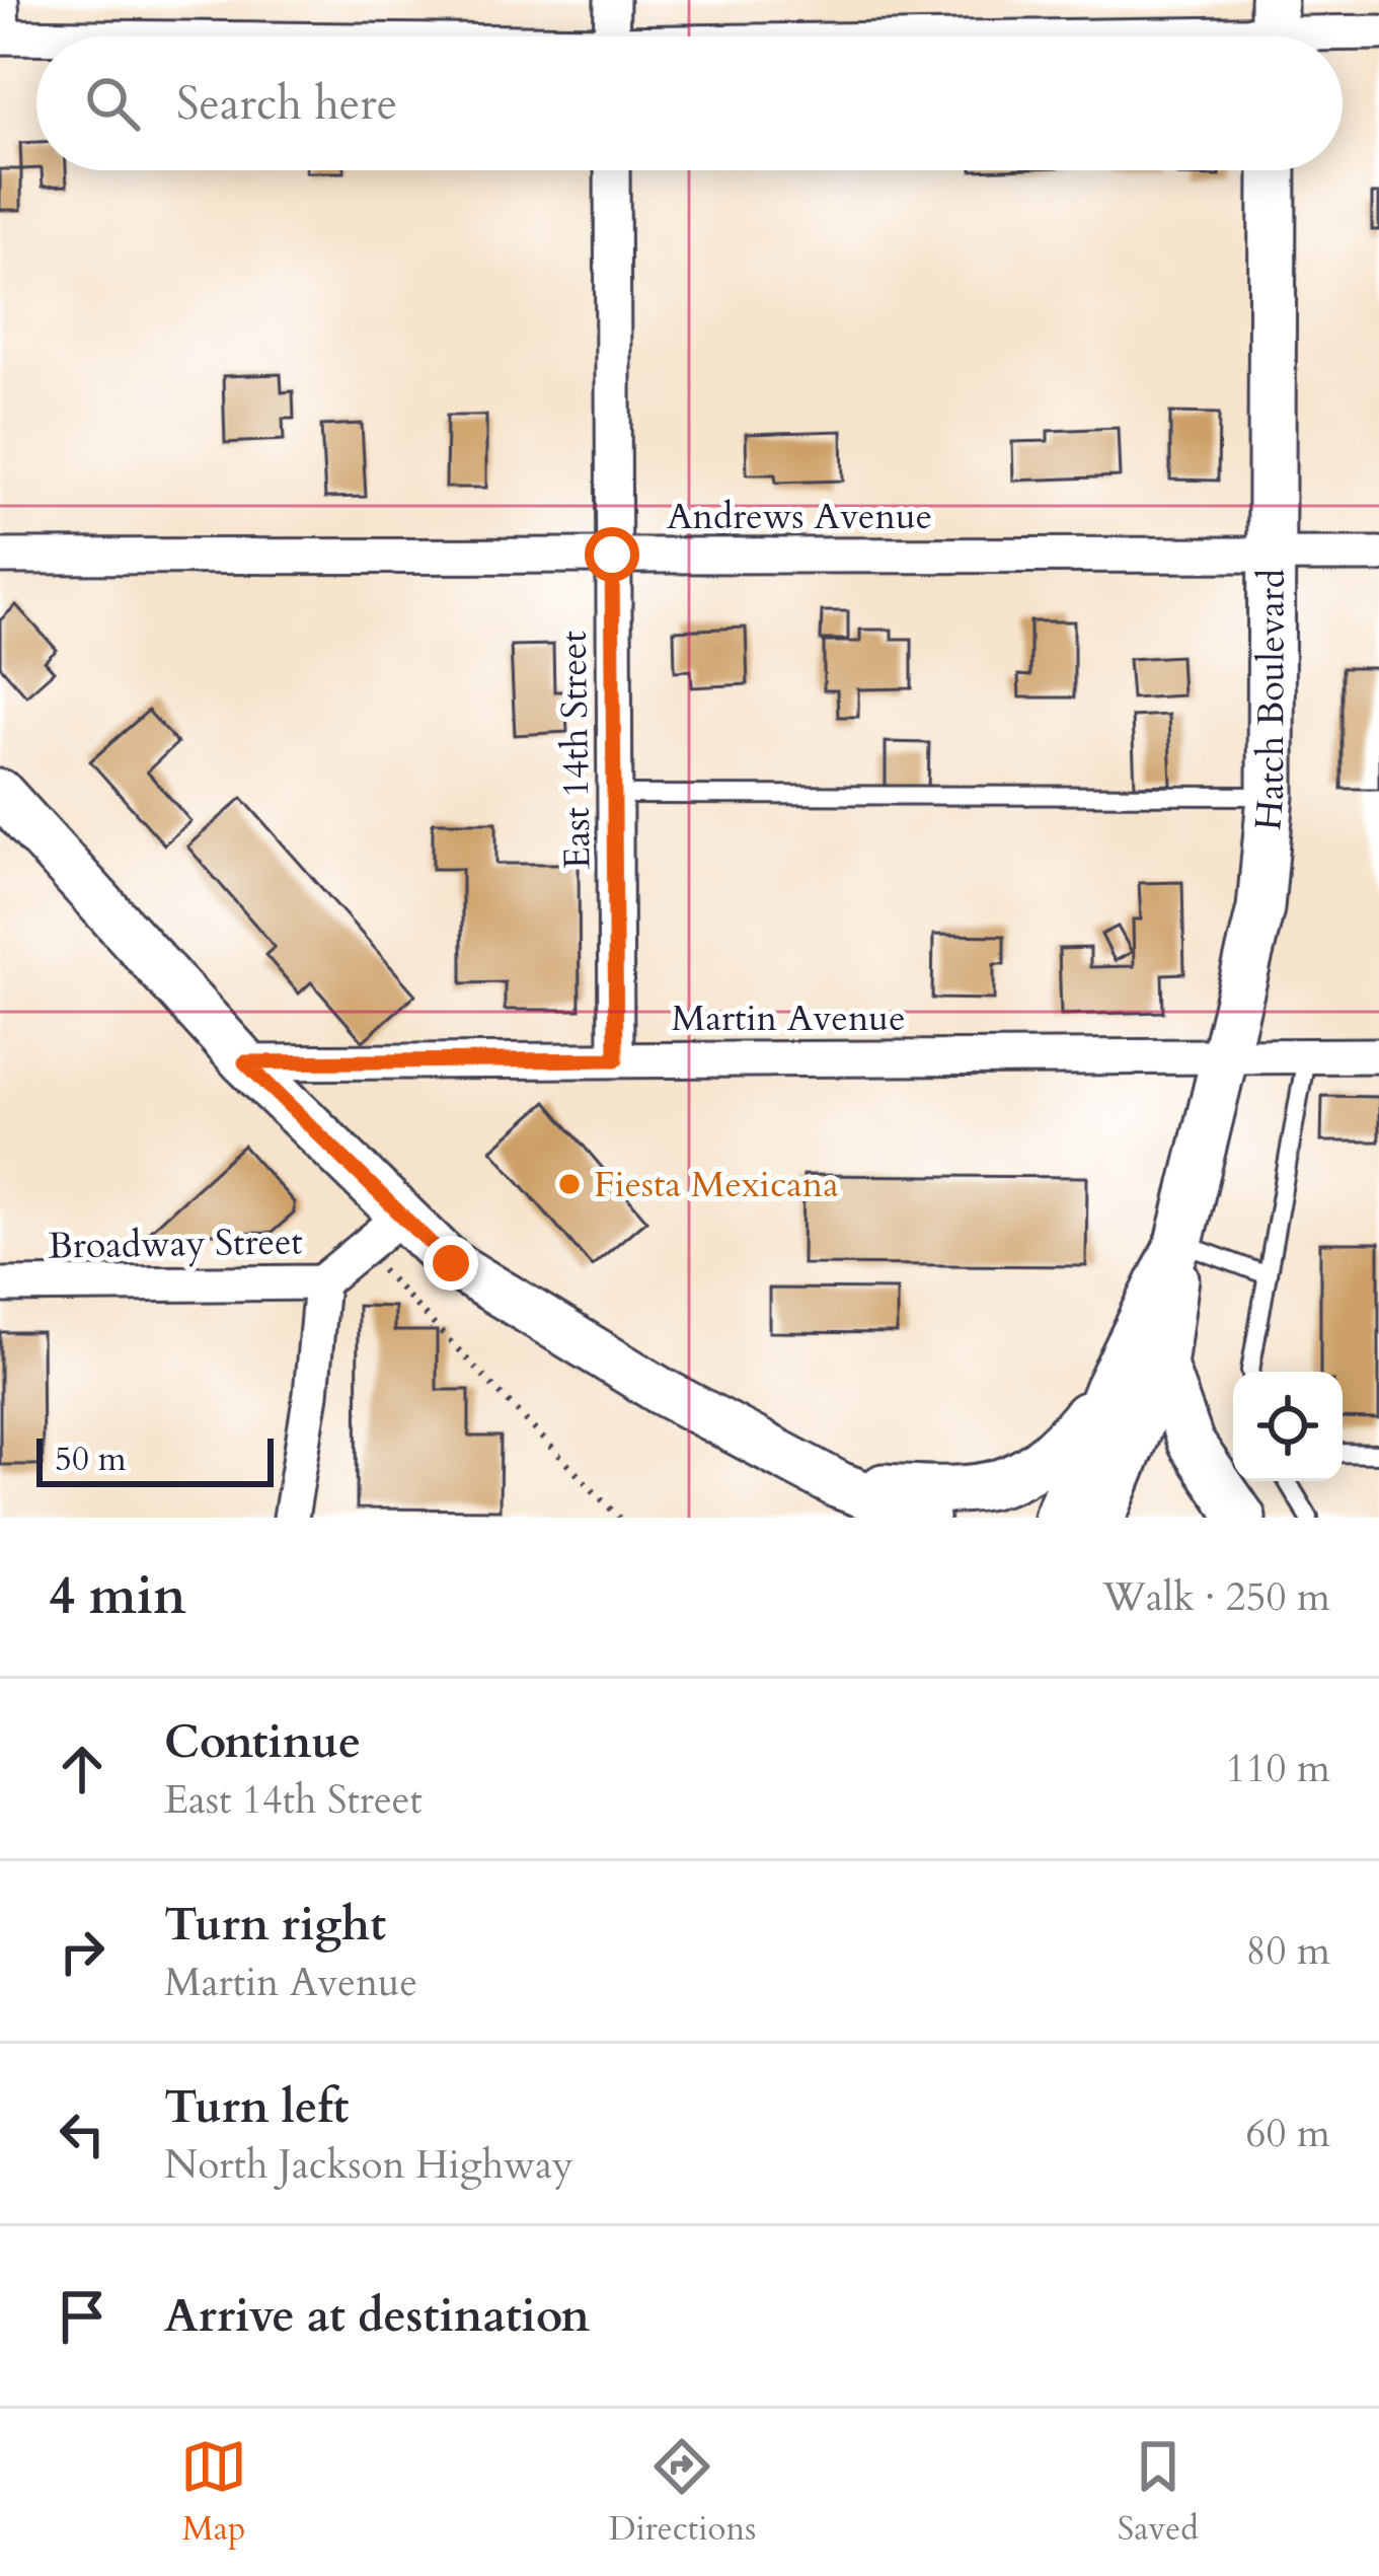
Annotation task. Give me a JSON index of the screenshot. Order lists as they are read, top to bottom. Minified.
{"streets":{"main road":["Hatch Boulevard"],"street":["Andrews Avenue","East 14th Street","Martin Avenue","Broadway Street"]},"crossings":[["Andrews Avenue","Hatch Boulevard"],["Andrews Avenue","East 14th Street"],["Hatch Boulevard","Martin Avenue"],["East 14th Street","Martin Avenue"]],"places":["Fiesta Mexicana"],"scale_bar":"50 m","page":{"search":"Search here","scale":"50 m","heading":["4 min","Walk · 250 m"],"list":[["Continue","East 14th Street","110 m"],["Turn right","Martin Avenue","80 m"],["Turn left","North Jackson Highway","60 m"],"Arrive at destination"],"nav":["Map","Directions","Saved"]}}
